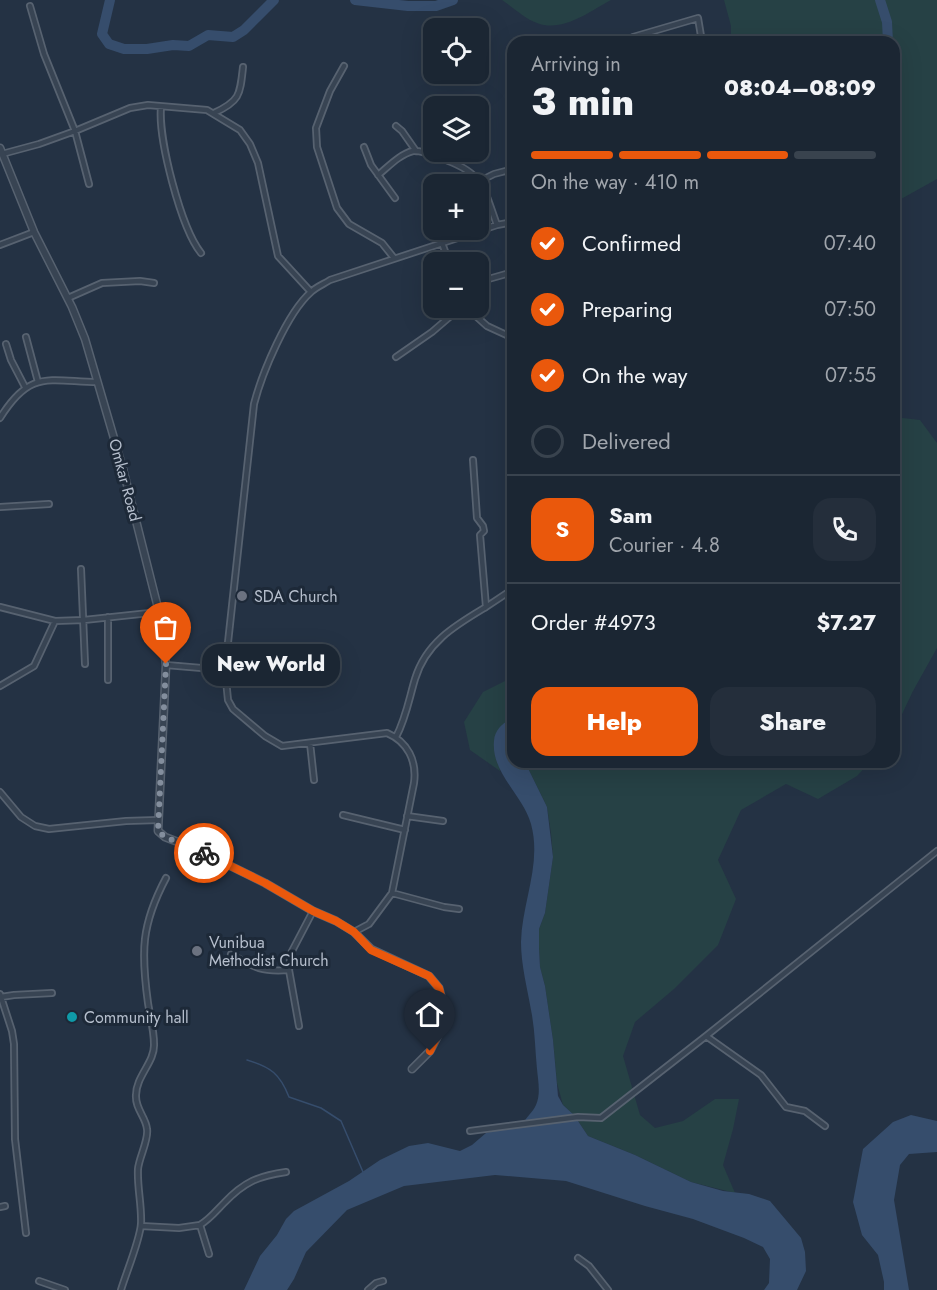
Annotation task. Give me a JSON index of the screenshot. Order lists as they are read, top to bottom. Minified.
{"streets":{"street":["Omkar Road"]},"places":["SDA Church","New World","Vunibua Methodist Church","Community hall"],"page":{"map_buttons":["+","−"],"heading":["3 min","Arriving in","08:04–08:09"],"panel":["Sam","Courier · 4.8","Order #4973","$7.27"],"bar":"On the way · 410 m","list":[["Confirmed","07:40"],["Preparing","07:50"],["On the way","07:55"],"Delivered"],"round":"S","bubble":"New World","buttons":["Help","Share"]}}
